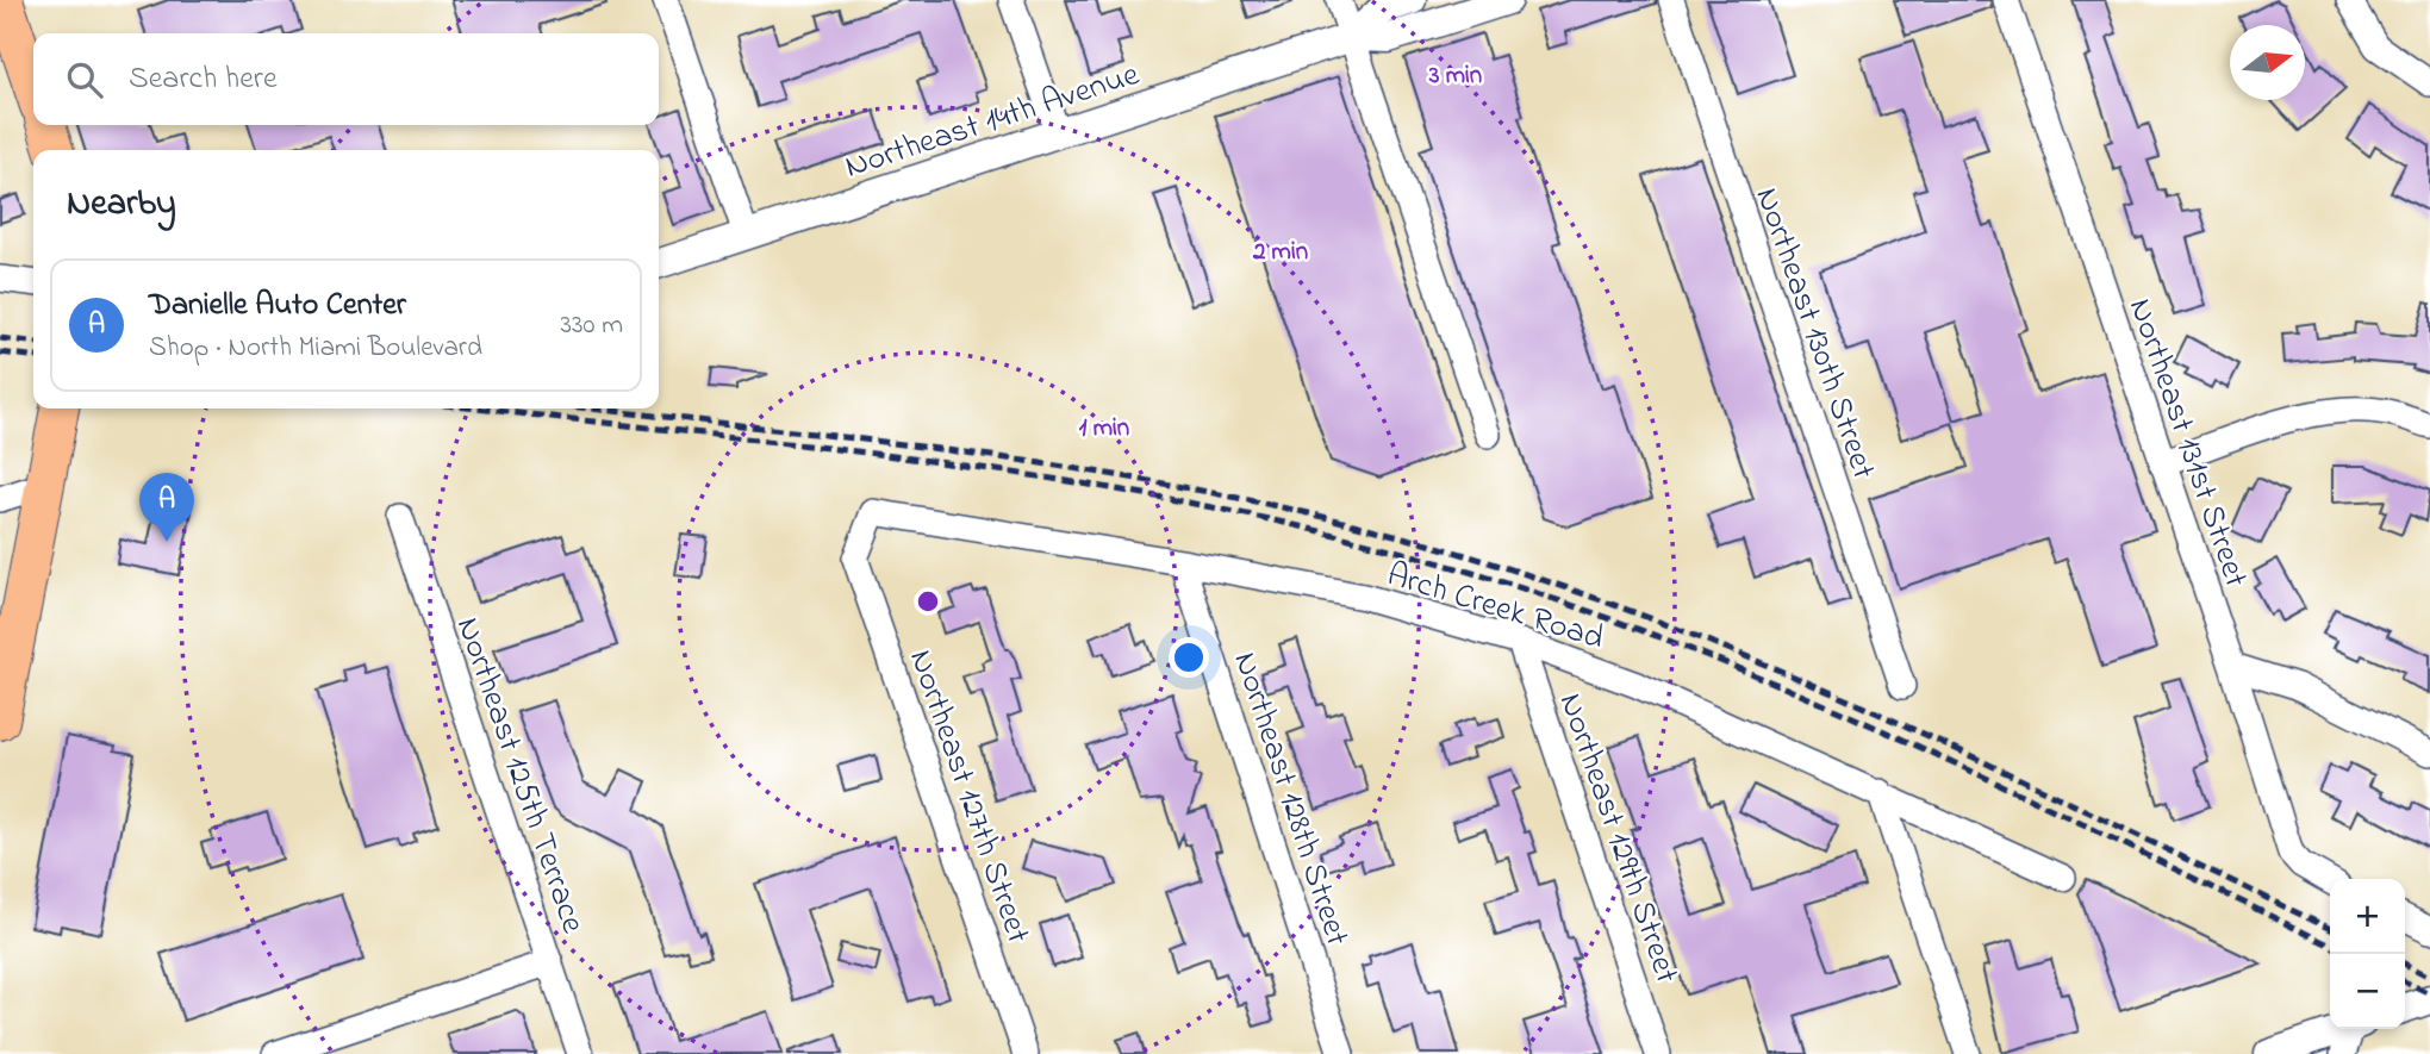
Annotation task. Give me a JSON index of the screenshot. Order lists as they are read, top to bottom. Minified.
{"streets":{"street":["Northeast 14th Avenue","Northeast 130th Street","Northeast 131st Street","Arch Creek Road","Northeast 125th Terrace","Northeast 127th Street","Northeast 128th Street","Northeast 129th Street"]},"crossings":[["Arch Creek Road","Northeast 127th Street"],["Arch Creek Road","Northeast 128th Street"],["Arch Creek Road","Northeast 129th Street"]],"north":"right","page":{"search":"Search here","heading":"Nearby","list":[{"mark":"A","name":"Danielle Auto Center","note":"Shop · North Miami Boulevard","value":"330 m"}],"pins":"A","map_buttons":["+","−"]},"rings":["3 min","2 min","1 min"]}
